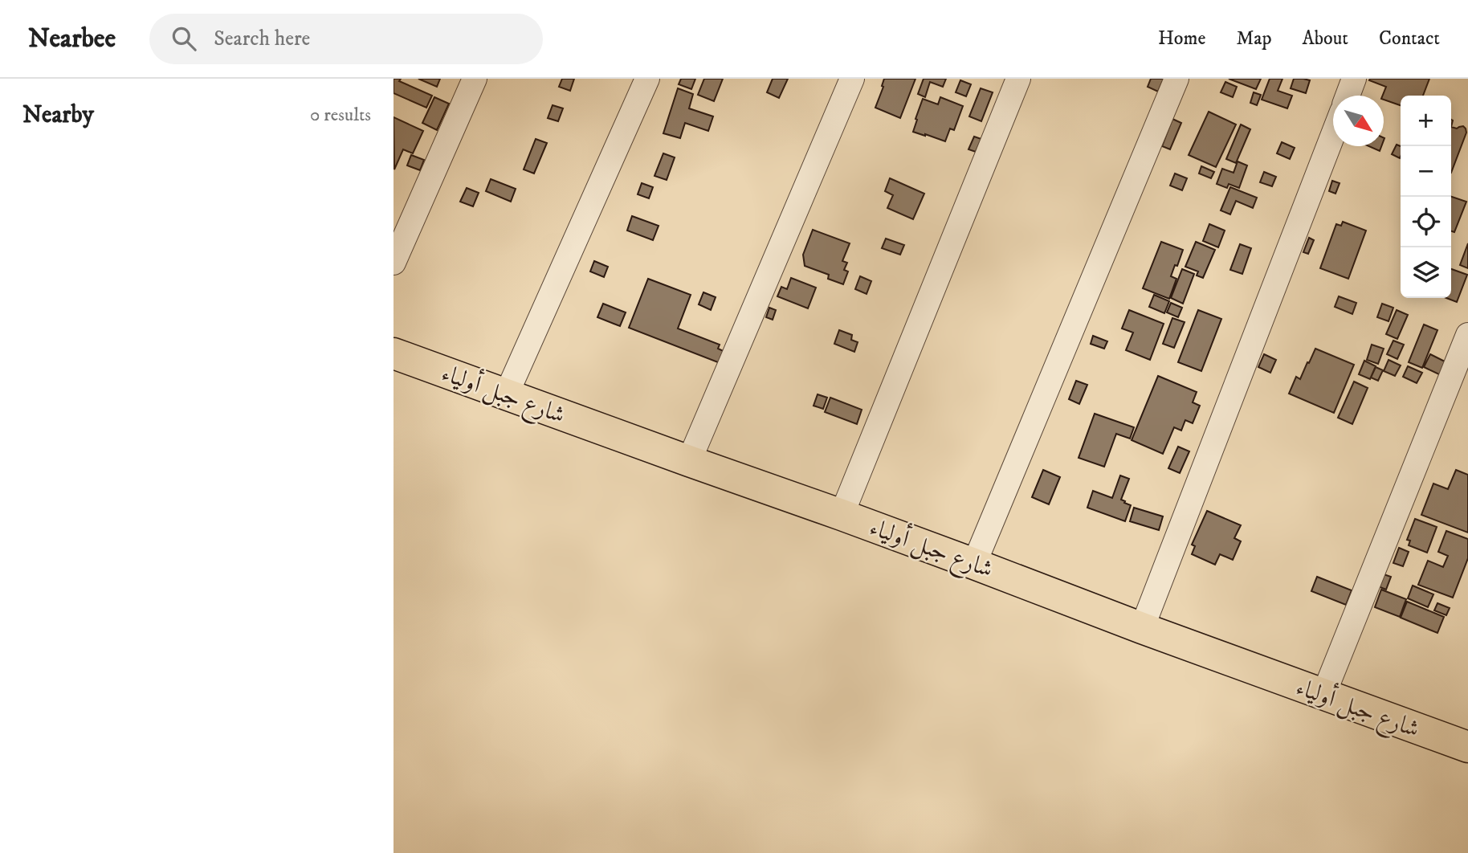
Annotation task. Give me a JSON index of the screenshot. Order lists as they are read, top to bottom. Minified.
{"streets":{"highway":["شارع جبل أولياء"]},"north":"bottom right","page":{"header":"Nearbee","search":"Search here","nav":["Home","Map","About","Contact"],"heading":["Nearby","0 results"],"map_buttons":["+","−"]}}
